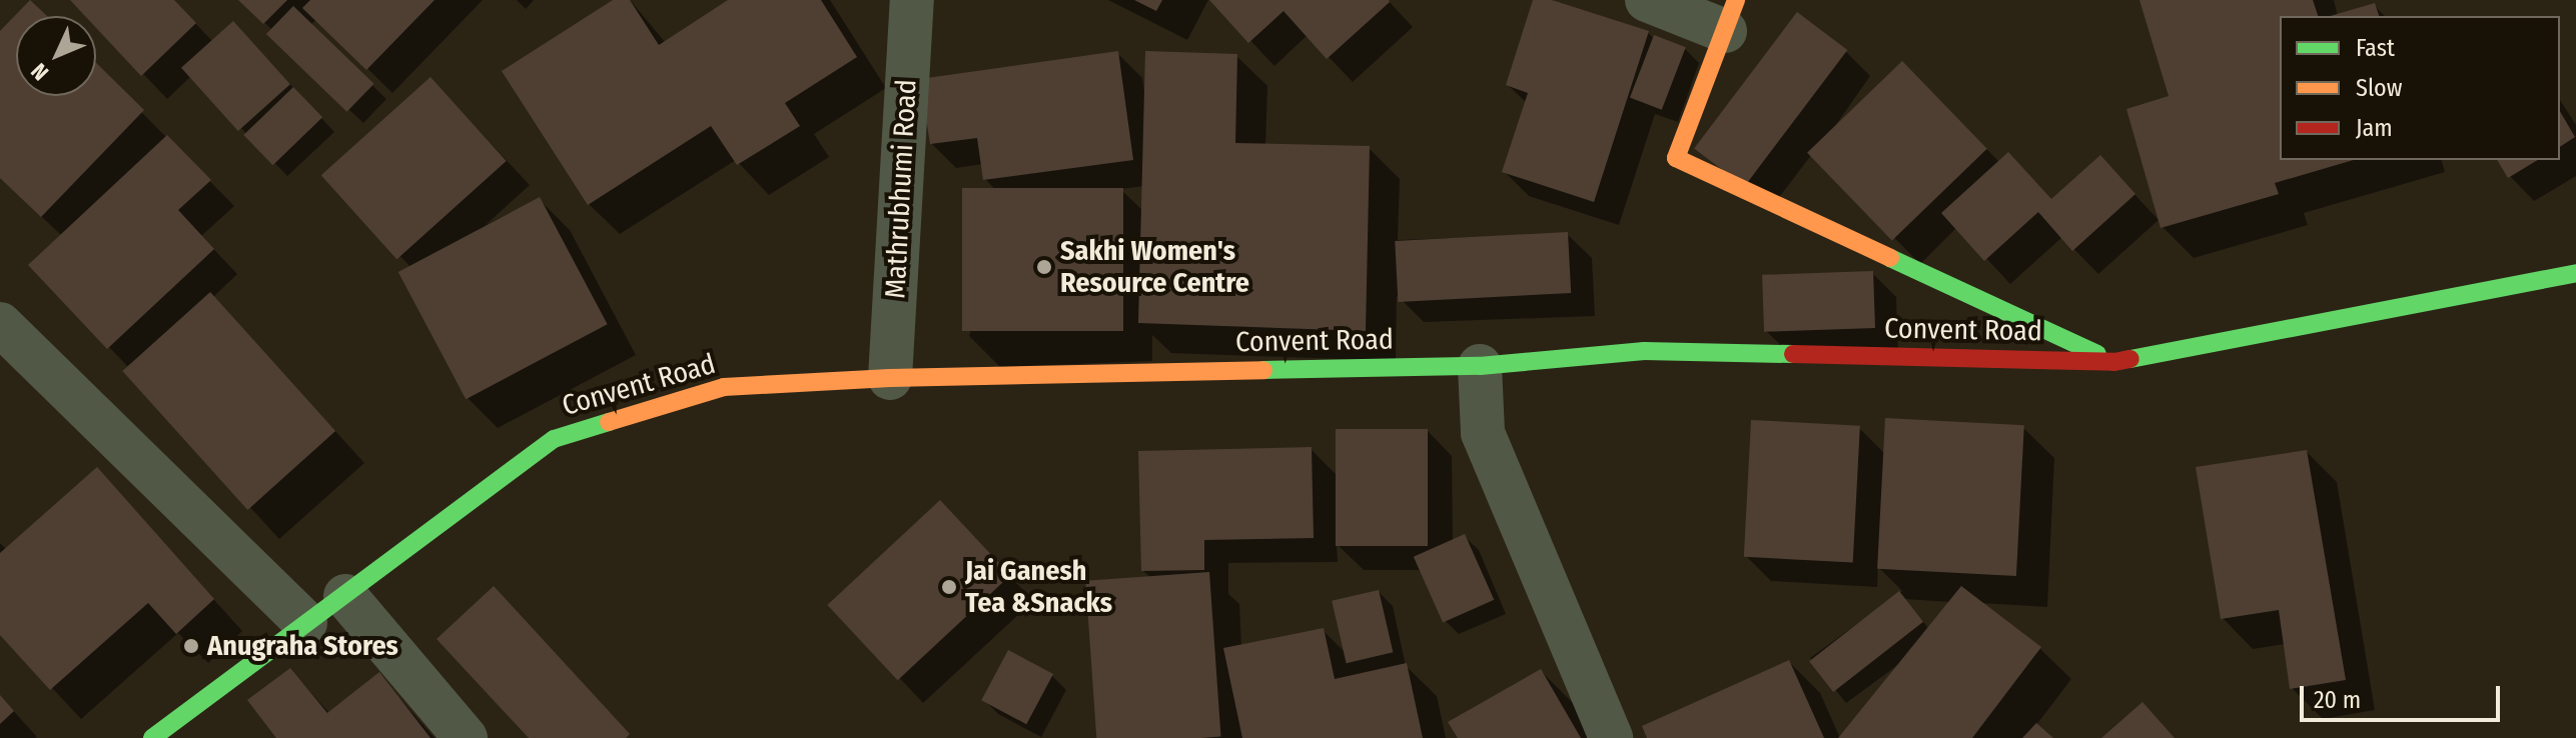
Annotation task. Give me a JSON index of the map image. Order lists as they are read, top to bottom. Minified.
{"streets":{"street":["Mathrubhumi Road","Convent Road"]},"crossings":[["Mathrubhumi Road","Convent Road"]],"places":["Sakhi Women's Resource Centre","Jai Ganesh Tea &Snacks","Anugraha Stores"],"legend":["Fast","Slow","Jam"],"scale_bar":"20 m","north":"bottom left"}
